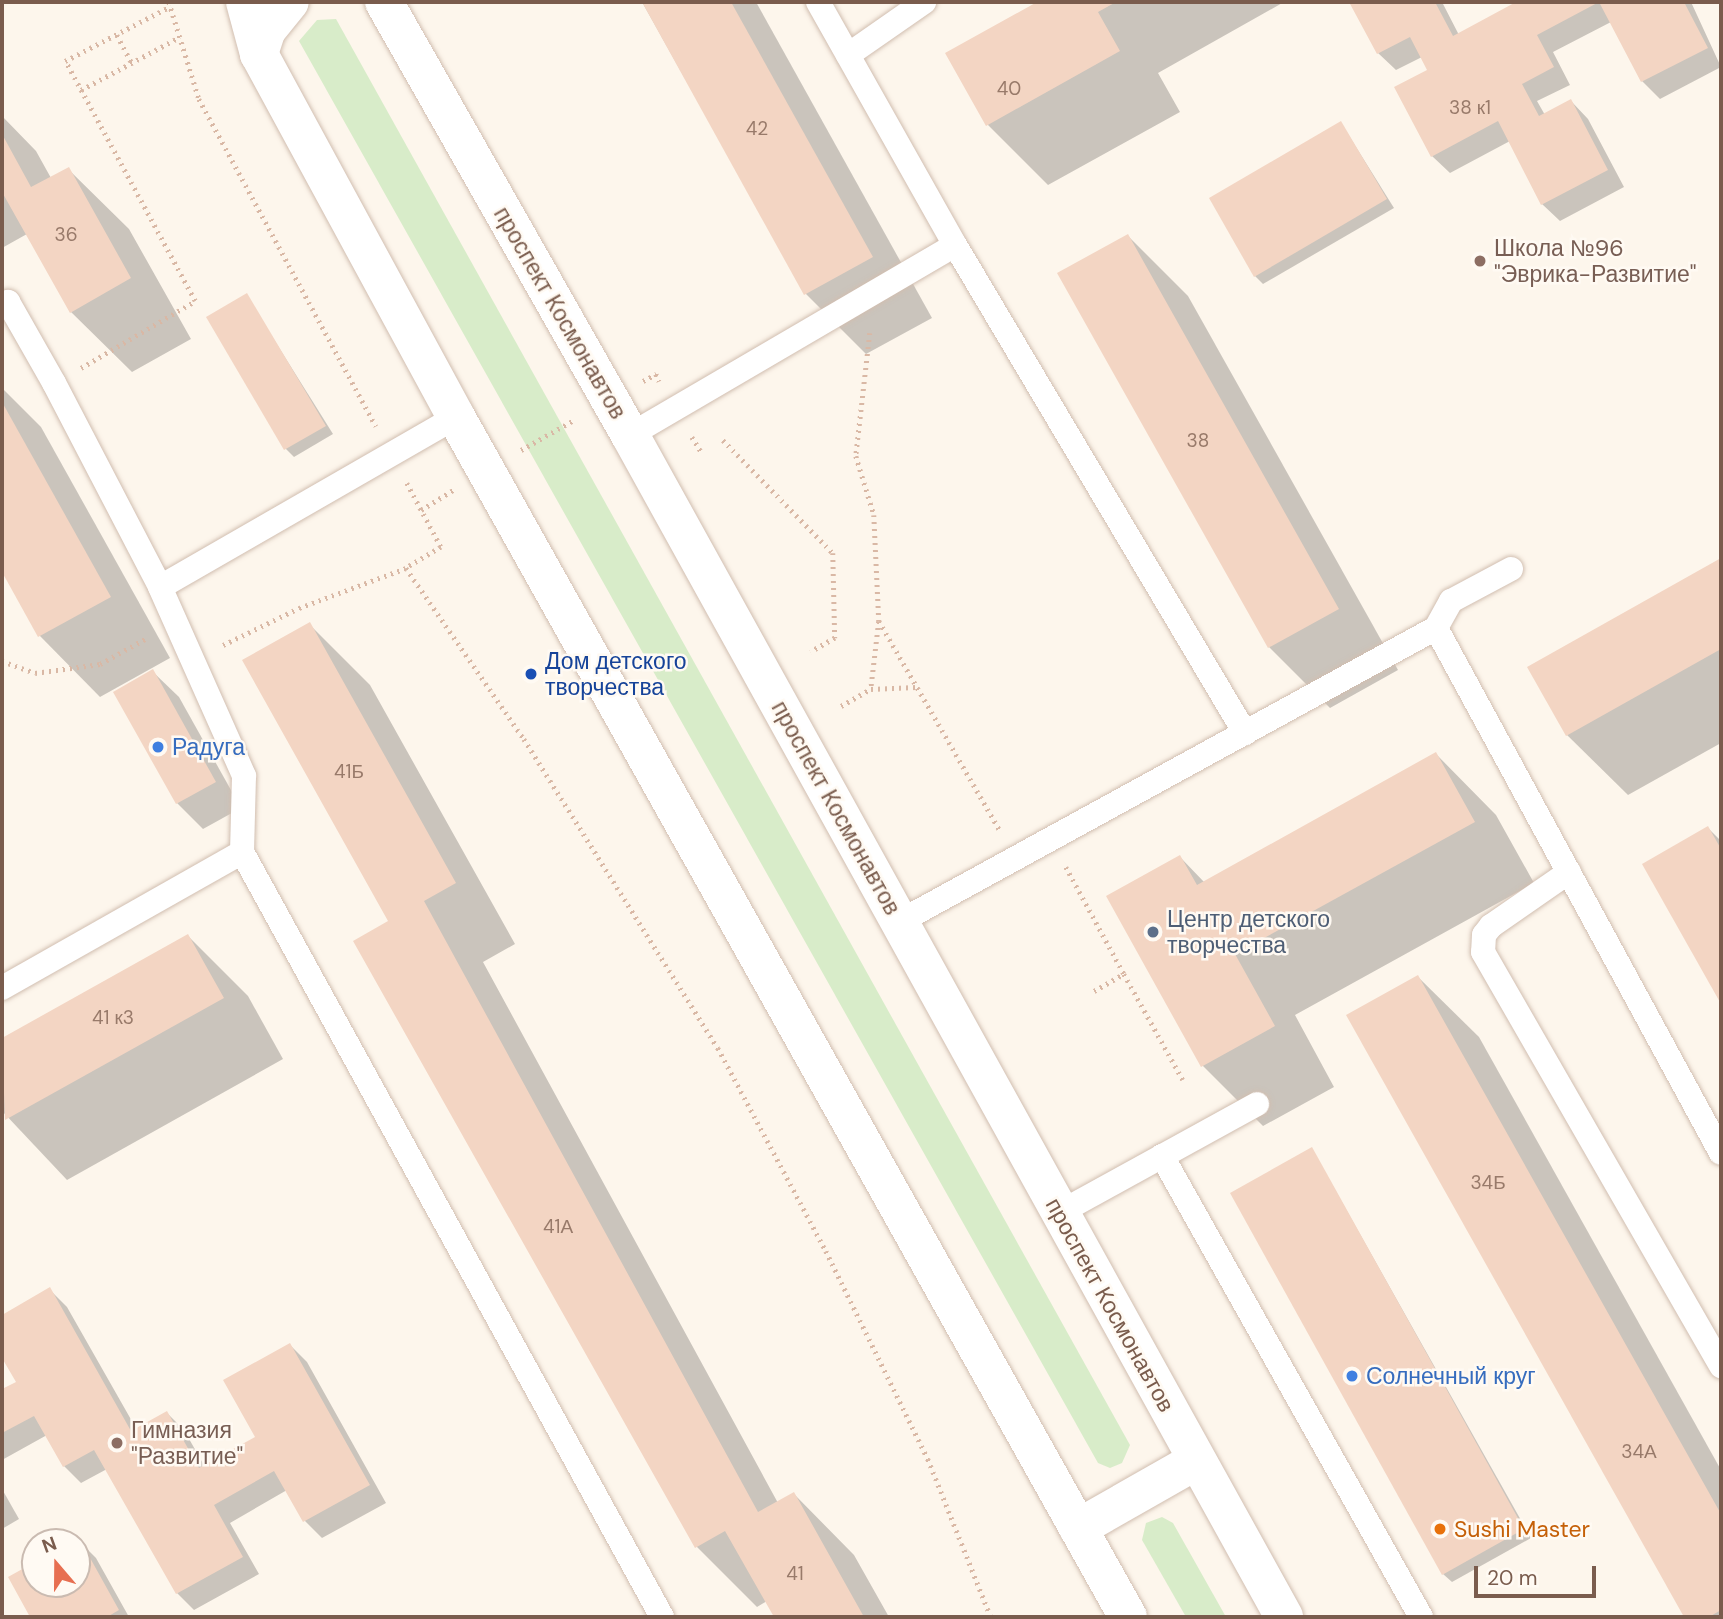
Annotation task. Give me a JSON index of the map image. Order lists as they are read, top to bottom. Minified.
{"streets":{"main road":["проспект Космонавтов"]},"places":["Школа №96 \"Эврика-Развитие\"","Дом детского творчества","Радуга","Центр детского творчества","Солнечный круг","Гимназия \"Развитие\"","Sushi Master"],"house_numbers":["40","38 к1","42","36","38","41Б","41 к3","34Б","41А","34А","41"],"scale_bar":"20 m","north":"top"}
